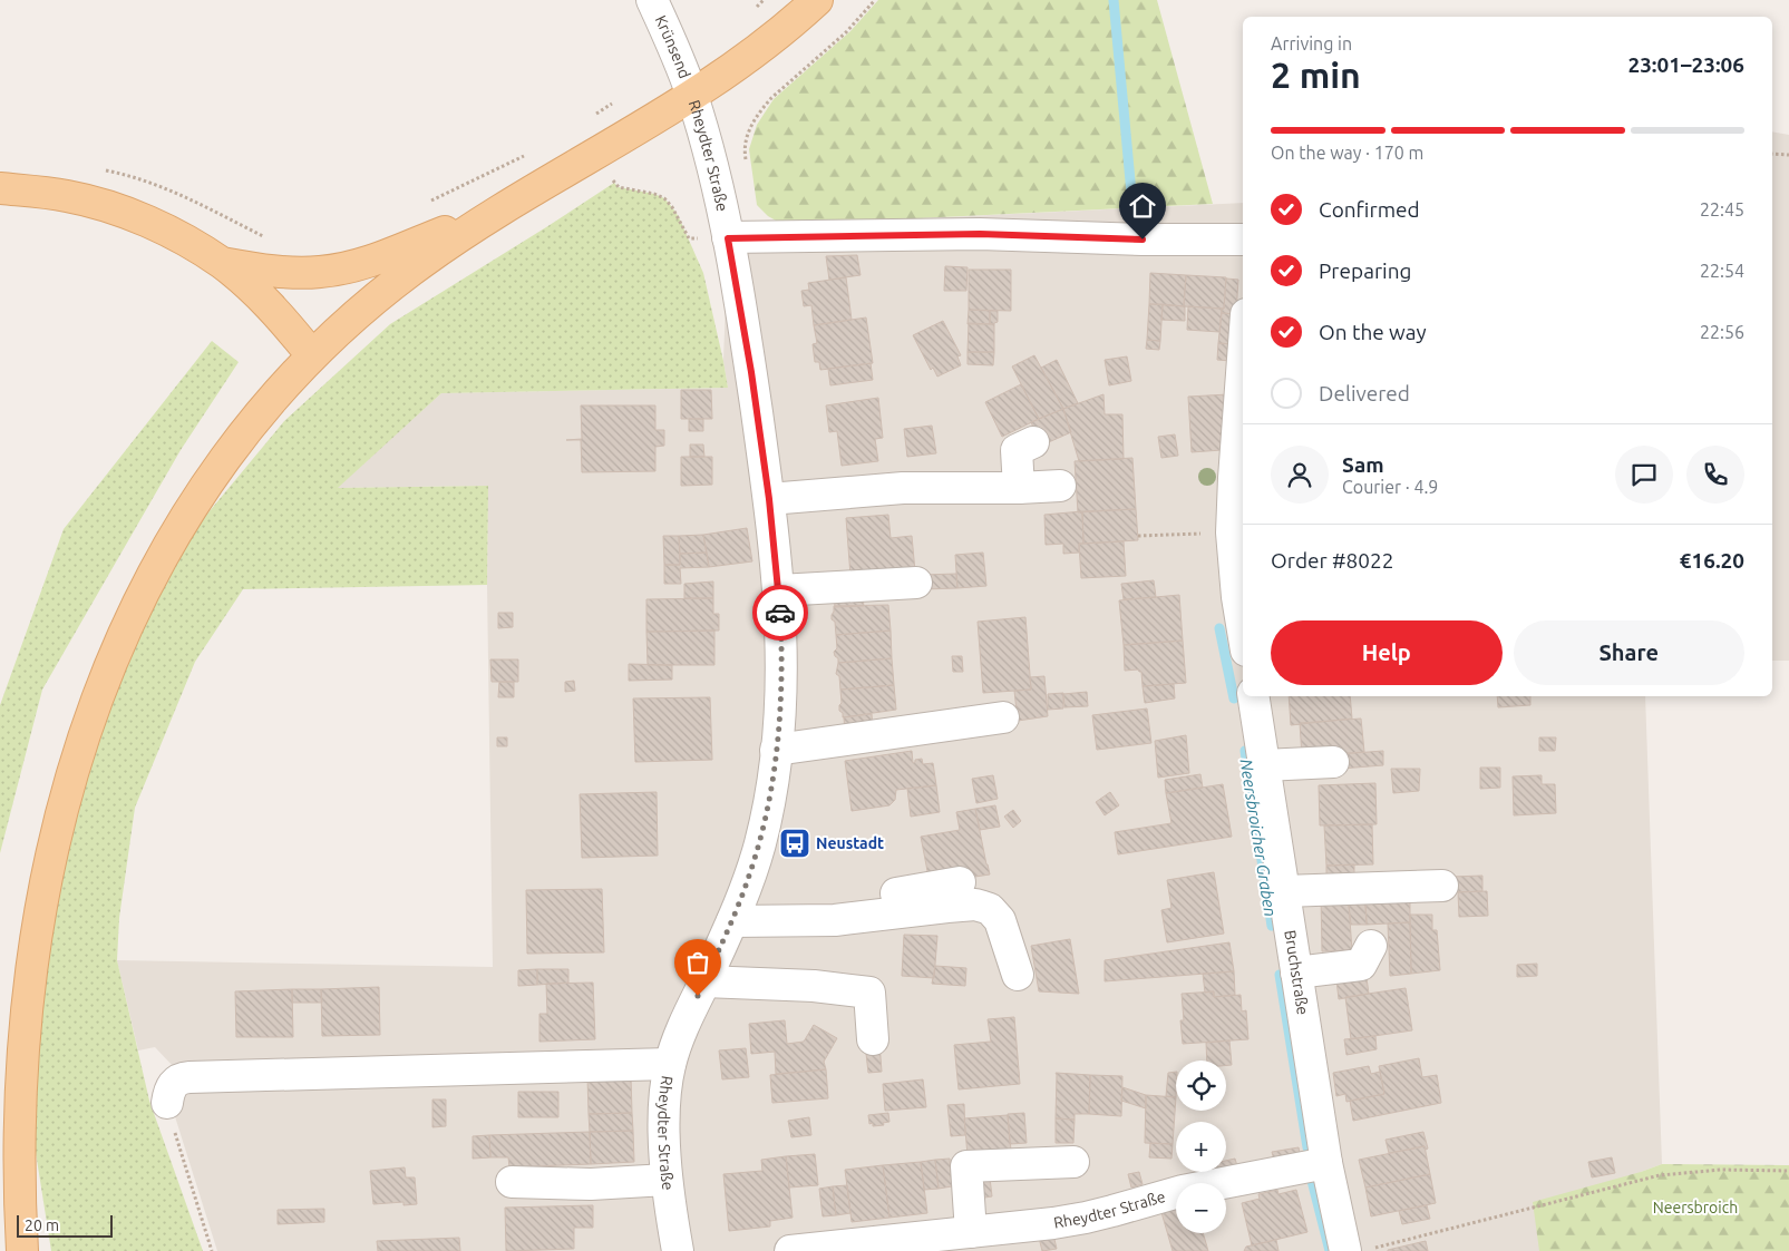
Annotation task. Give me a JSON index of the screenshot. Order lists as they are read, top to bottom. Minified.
{"streets":{"main road":["Rheydter Straße"],"street":["Krünsend","Bruchstraße"]},"crossings":[["Krünsend","Rheydter Straße"],["Rheydter Straße","Bruchstraße"]],"water":["Neersbroicher Graben"],"parks":["Neersbroich"],"places":{"bus stop":["Neustadt"]},"scale_bar":"20 m","page":{"heading":["2 min","Arriving in","23:01–23:06"],"panel":["Sam","Courier · 4.9","Order #8022","€16.20"],"bar":"On the way · 170 m","list":[["Confirmed","22:45"],["Preparing","22:54"],["On the way","22:56"],"Delivered"],"buttons":["Help","Share"],"map_buttons":["+","−"],"scale":"20 m"}}
